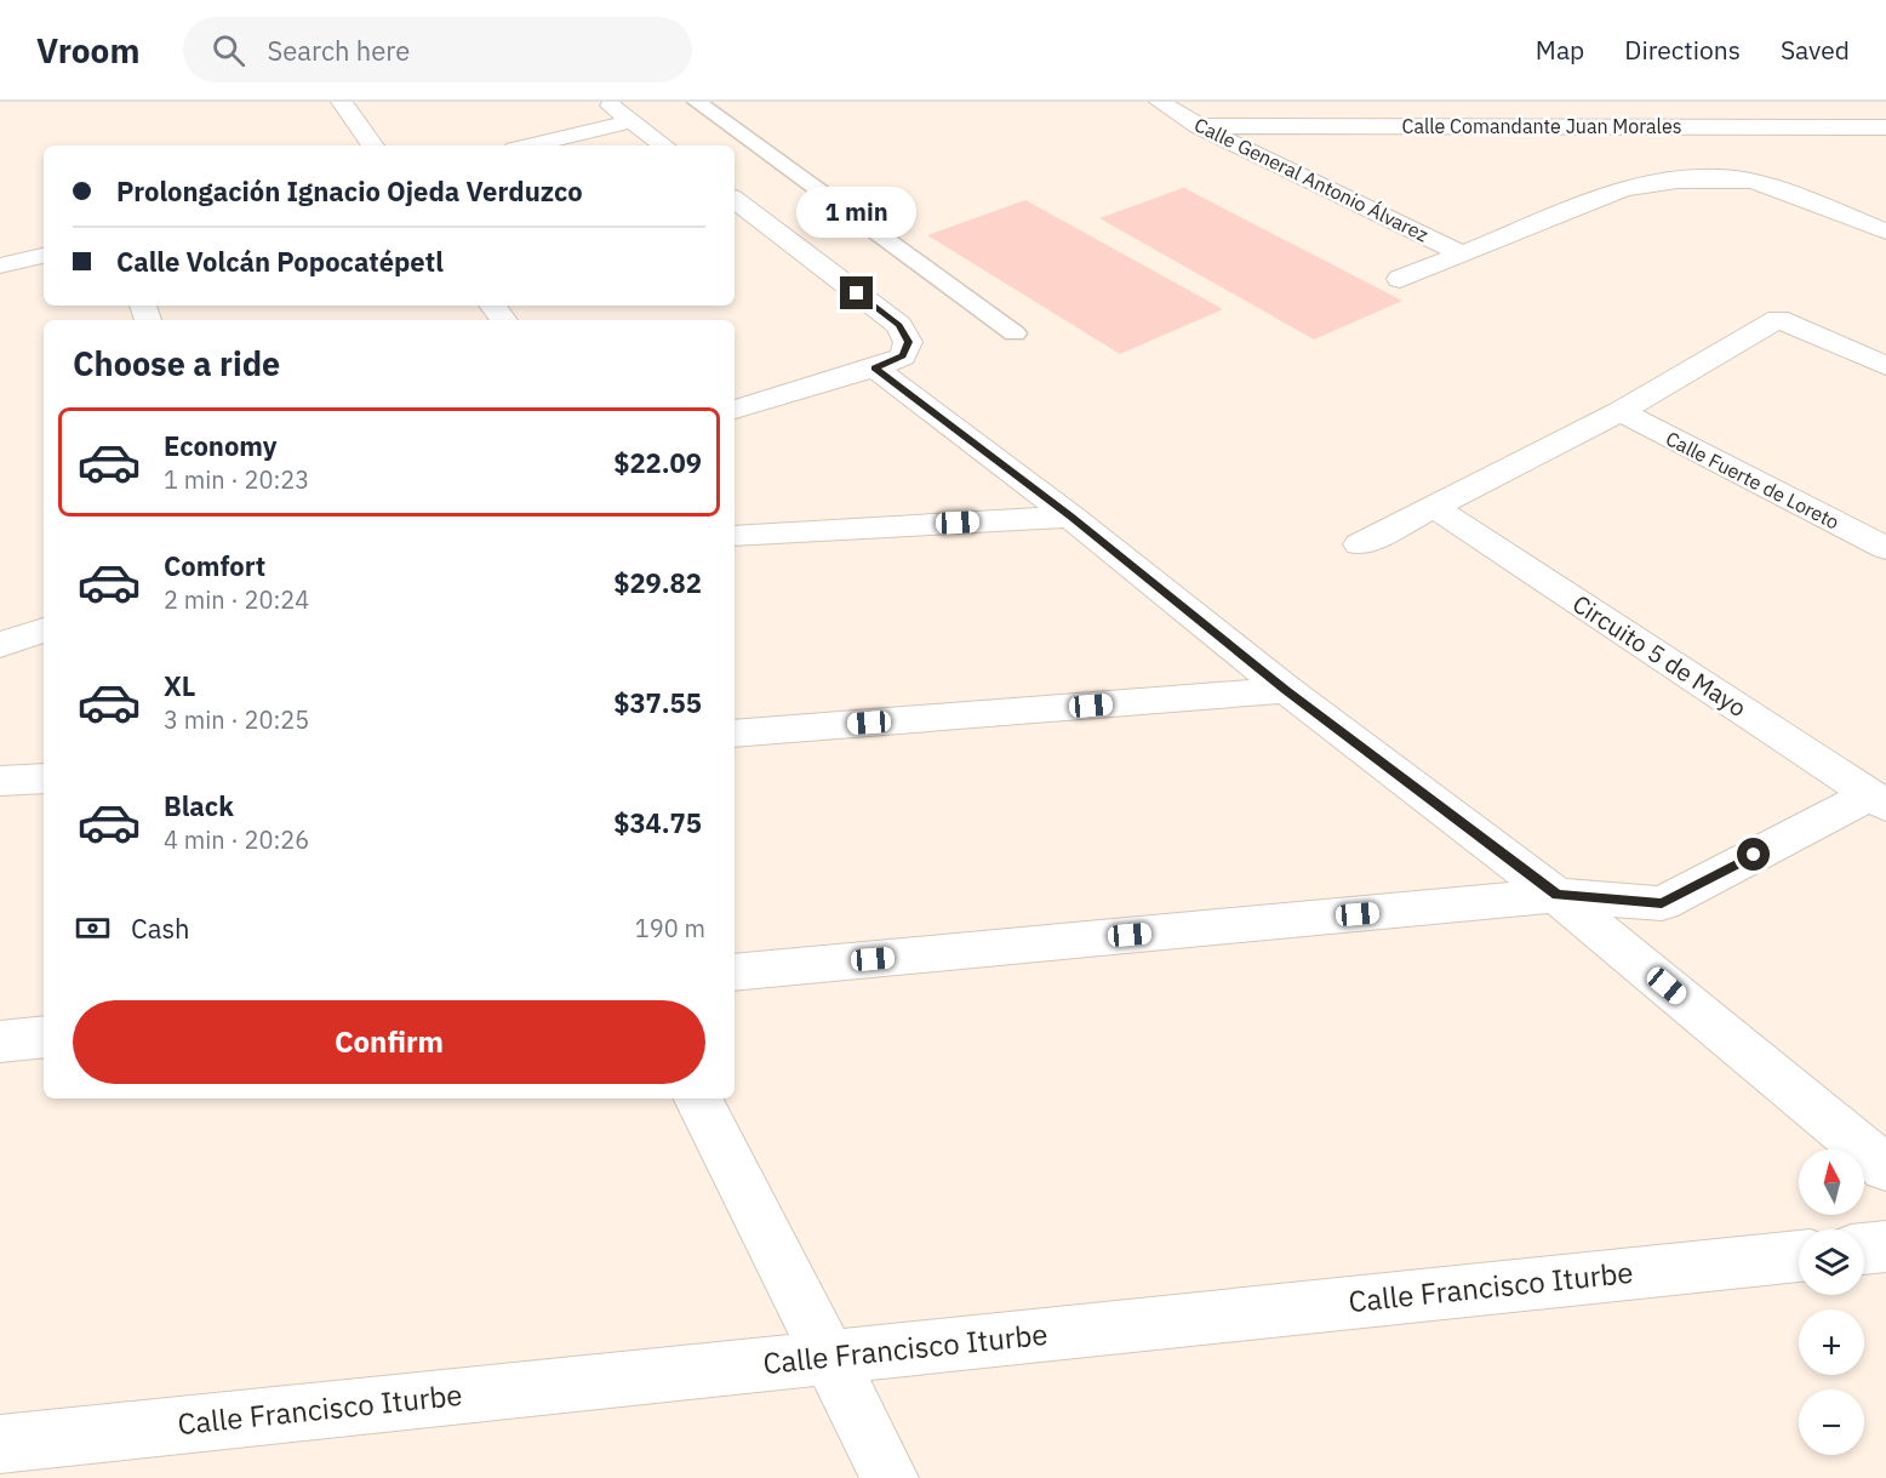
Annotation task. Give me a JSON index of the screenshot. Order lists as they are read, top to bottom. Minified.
{"streets":{"street":["Calle Comandante Juan Morales","Calle General Antonio Álvarez","Calle Fuerte de Loreto","Circuito 5 de Mayo","Calle Francisco Iturbe"]},"crossings":[["Calle Comandante Juan Morales","Calle General Antonio Álvarez"]],"north":"top","page":{"header":"Vroom","search":"Search here","nav":["Map","Directions","Saved"],"banner":["Prolongación Ignacio Ojeda Verduzco","Calle Volcán Popocatépetl"],"bubble":"1 min","heading":"Choose a ride","list":[{"name":"Economy","note":"1 min · 20:23","value":"$22.09"},{"name":"Comfort","note":"2 min · 20:24","value":"$29.82"},{"name":"XL","note":"3 min · 20:25","value":"$37.55"},{"name":"Black","note":"4 min · 20:26","value":"$34.75"}],"pay":["Cash","190 m"],"buttons":"Confirm","map_buttons":["+","−"]}}
